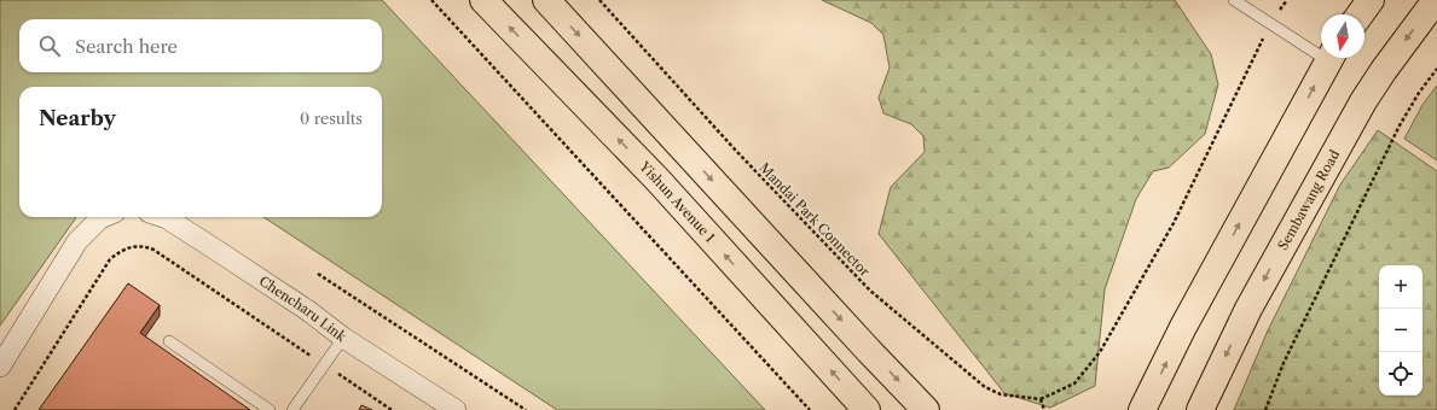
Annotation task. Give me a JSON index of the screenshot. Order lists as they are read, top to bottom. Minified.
{"streets":{"main road":["Sembawang Road","Yishun Avenue 1"],"street":["Chencharu Link"],"path":["Mandai Park Connector"]},"north":"bottom","page":{"search":"Search here","heading":["Nearby","0 results"],"map_buttons":["+","−"]}}
